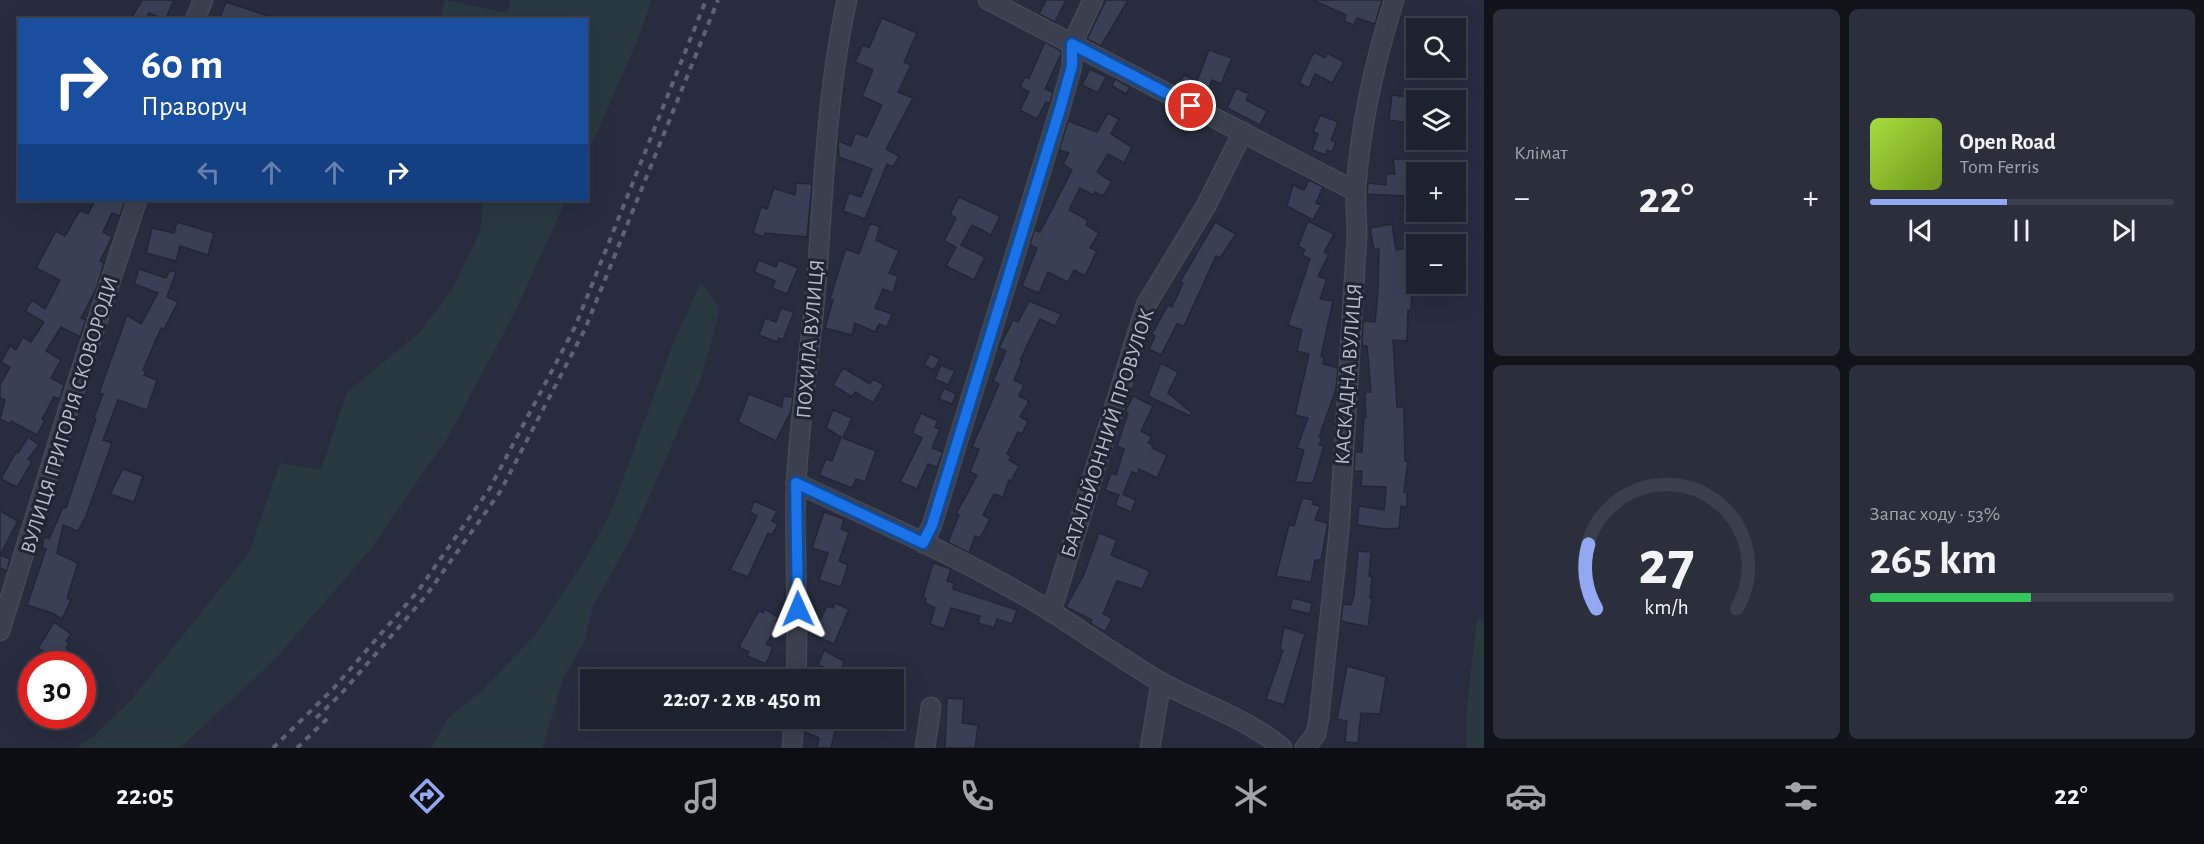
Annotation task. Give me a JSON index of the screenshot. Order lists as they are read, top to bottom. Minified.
{"streets":{"street":["ПОХИЛА ВУЛИЦЯ","КАСКАДНА ВУЛИЦЯ","ВУЛИЦЯ ГРИГОРІЯ СКОВОРОДИ","БАТАЛЬЙОННИЙ ПРОВУЛОК"]},"page":{"tile":["Клімат",["Запас ходу · 53%","265 km"]],"map_buttons":["+","−"],"turn":["60 m","Праворуч"],"song":["Open Road","Tom Ferris"],"heat":["−","22°","+"],"limit":"30","trip":"22:07 · 2 хв · 450 m","tabs":["22:05","22°"],"gauge":["27","km/h"]}}
